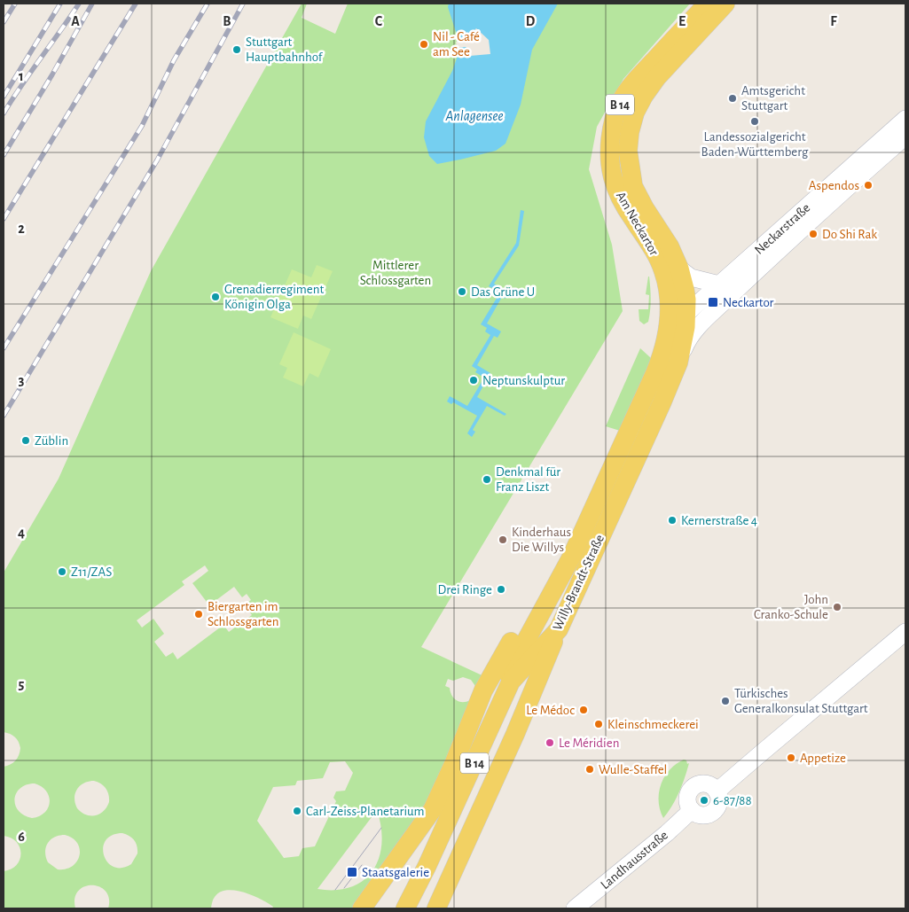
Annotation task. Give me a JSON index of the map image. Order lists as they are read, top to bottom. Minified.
{"streets":{"main road":["B 14","Am Neckartor","Neckarstraße","Willy-Brandt-Straße","Landhausstraße"]},"crossings":[["Am Neckartor","Neckarstraße"],["Am Neckartor","Willy-Brandt-Straße"],["Neckarstraße","Willy-Brandt-Straße"]],"water":["Anlagensee"],"parks":["Mittlerer Schlossgarten"],"places":{"other":["Nil - Café am See","Stuttgart Hauptbahnhof","Amtsgericht Stuttgart","Landessozialgericht Baden-Württemberg","Aspendos","Do Shi Rak","Das Grüne U","Grenadierregiment Königin Olga","Neptunskulptur","Züblin","Denkmal für Franz Liszt","Kernerstraße 4","Kinderhaus Die Willys","Z11/ZAS","Drei Ringe","John Cranko-Schule","Biergarten im Schlossgarten","Türkisches Generalkonsulat Stuttgart","Le Médoc","Kleinschmeckerei","Le Méridien","Appetize","Wulle-Staffel","6-87/88","Carl-Zeiss-Planetarium"],"transit":["Neckartor","Staatsgalerie"]},"grid":{"columns":["A","B","C","D","E","F"],"rows":["1","2","3","4","5","6"]}}
